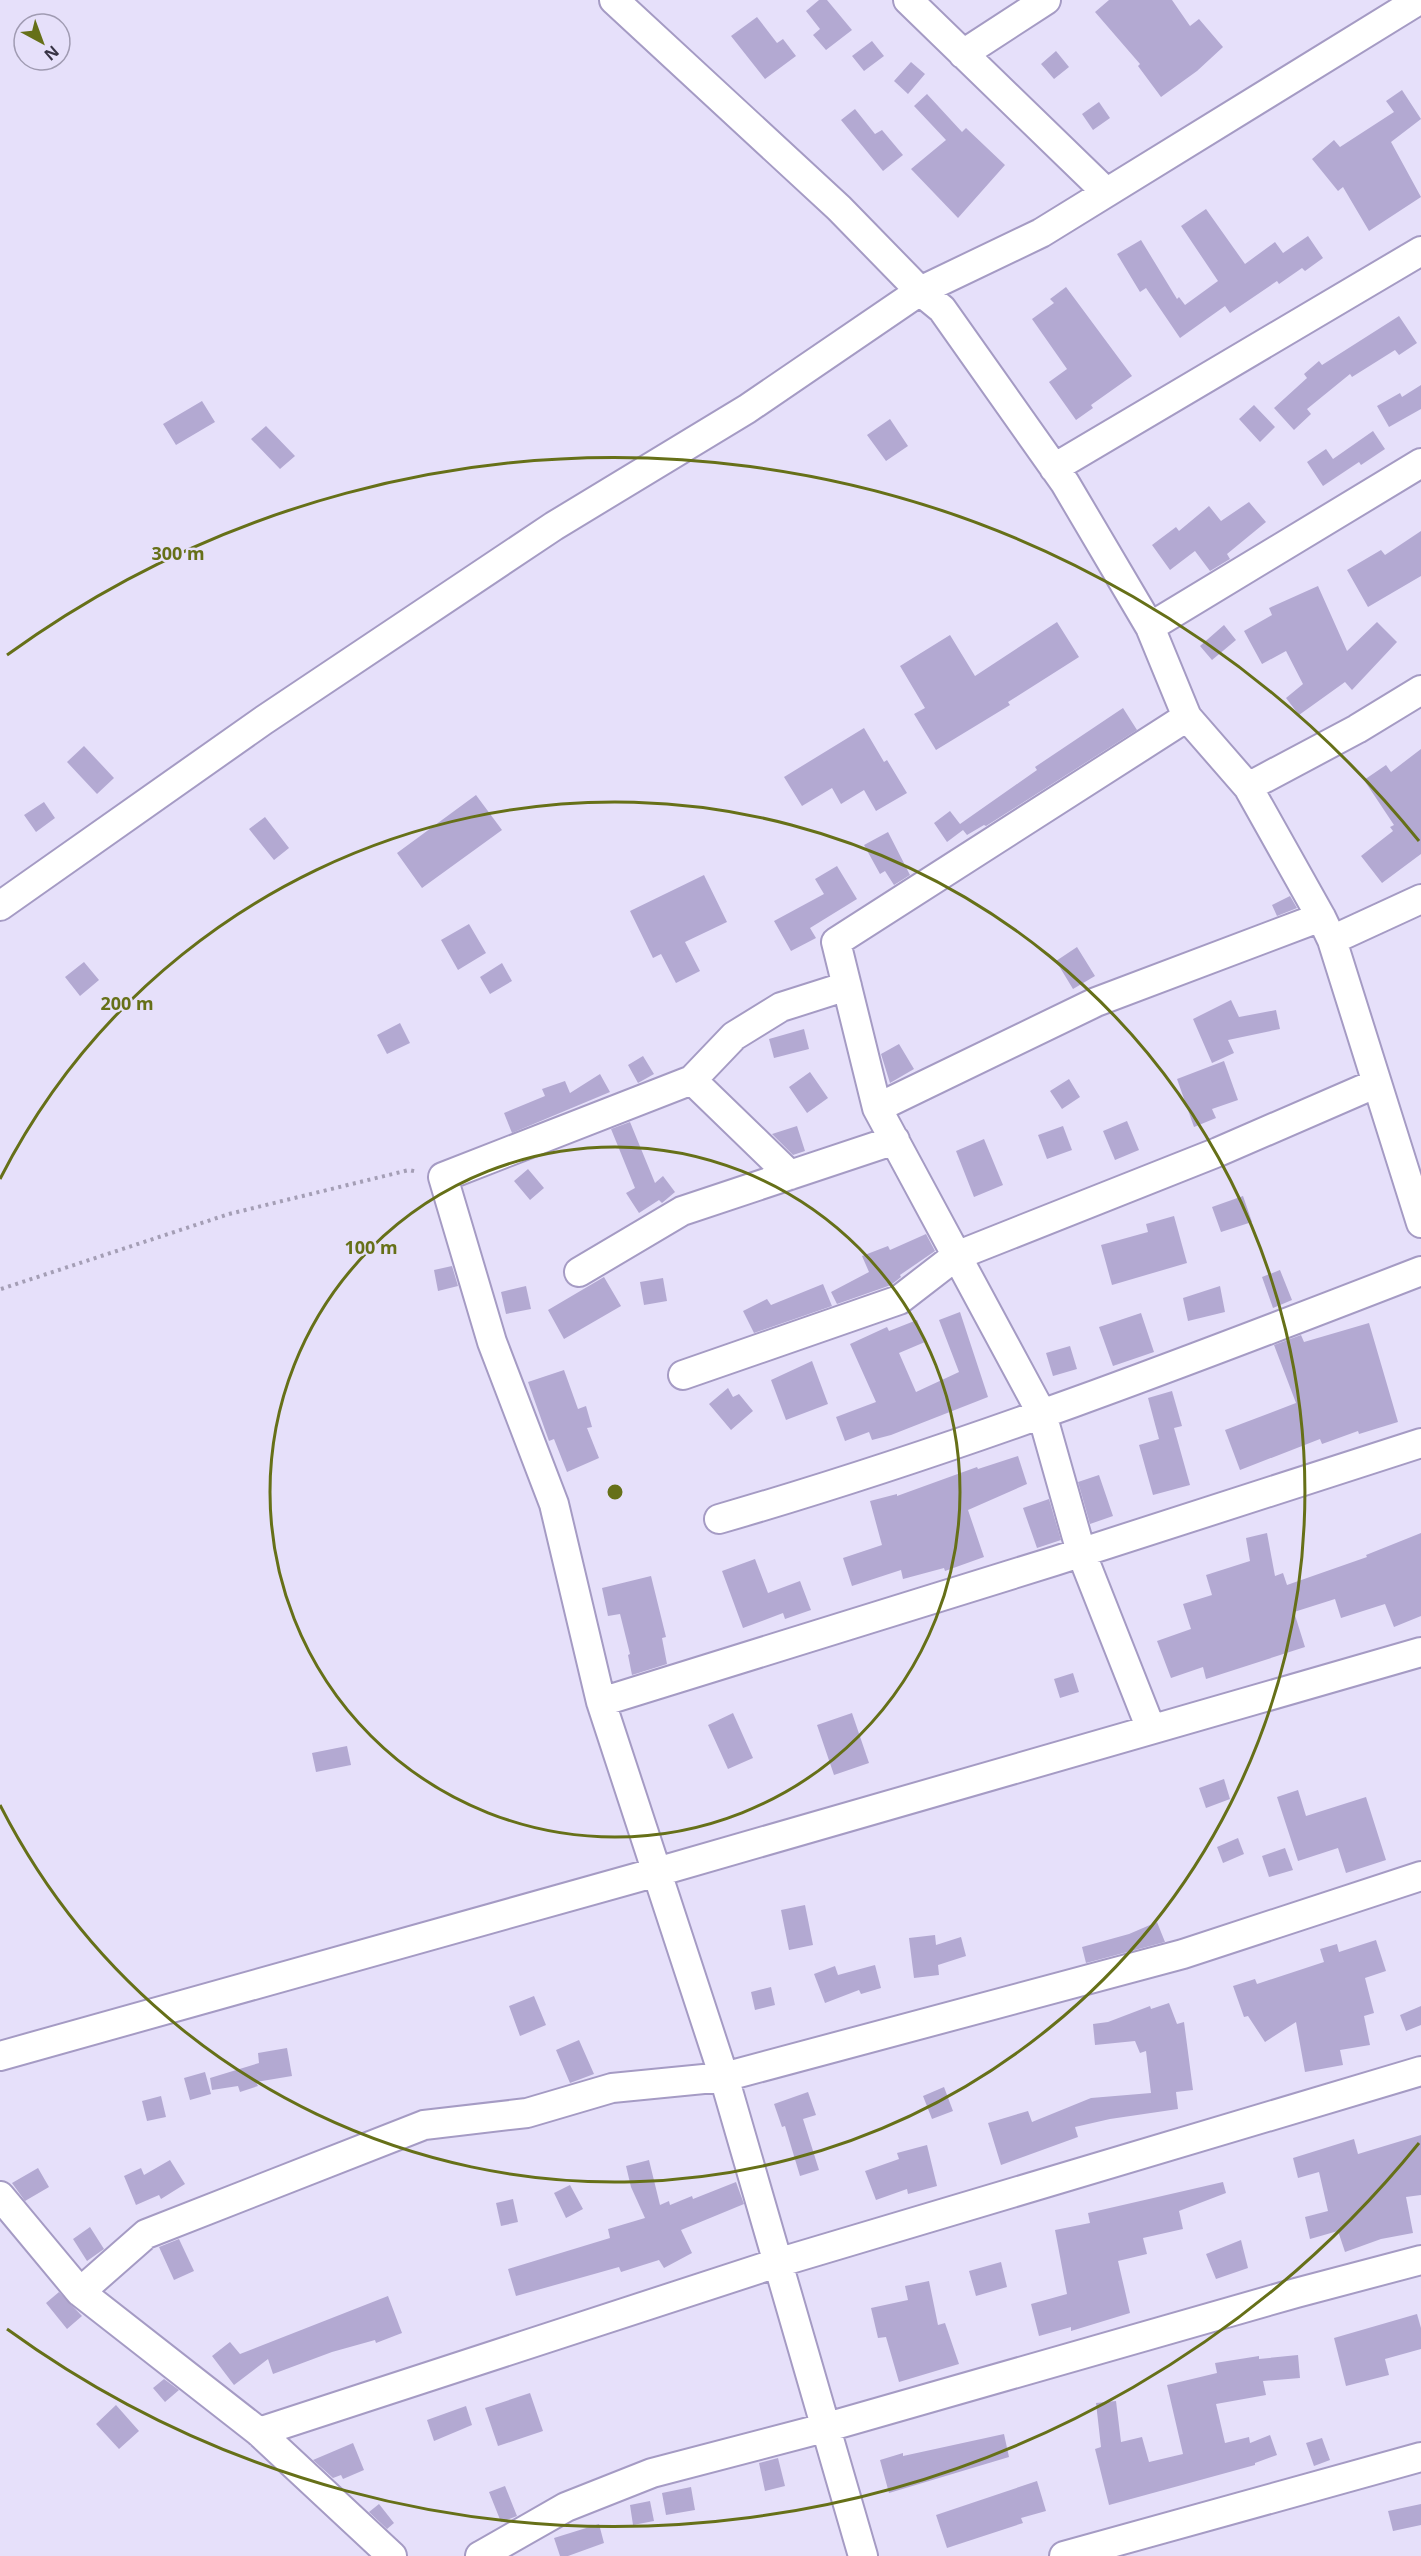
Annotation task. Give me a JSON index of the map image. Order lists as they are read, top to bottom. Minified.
{"north":"bottom right","rings":["300 m","200 m","100 m"]}
